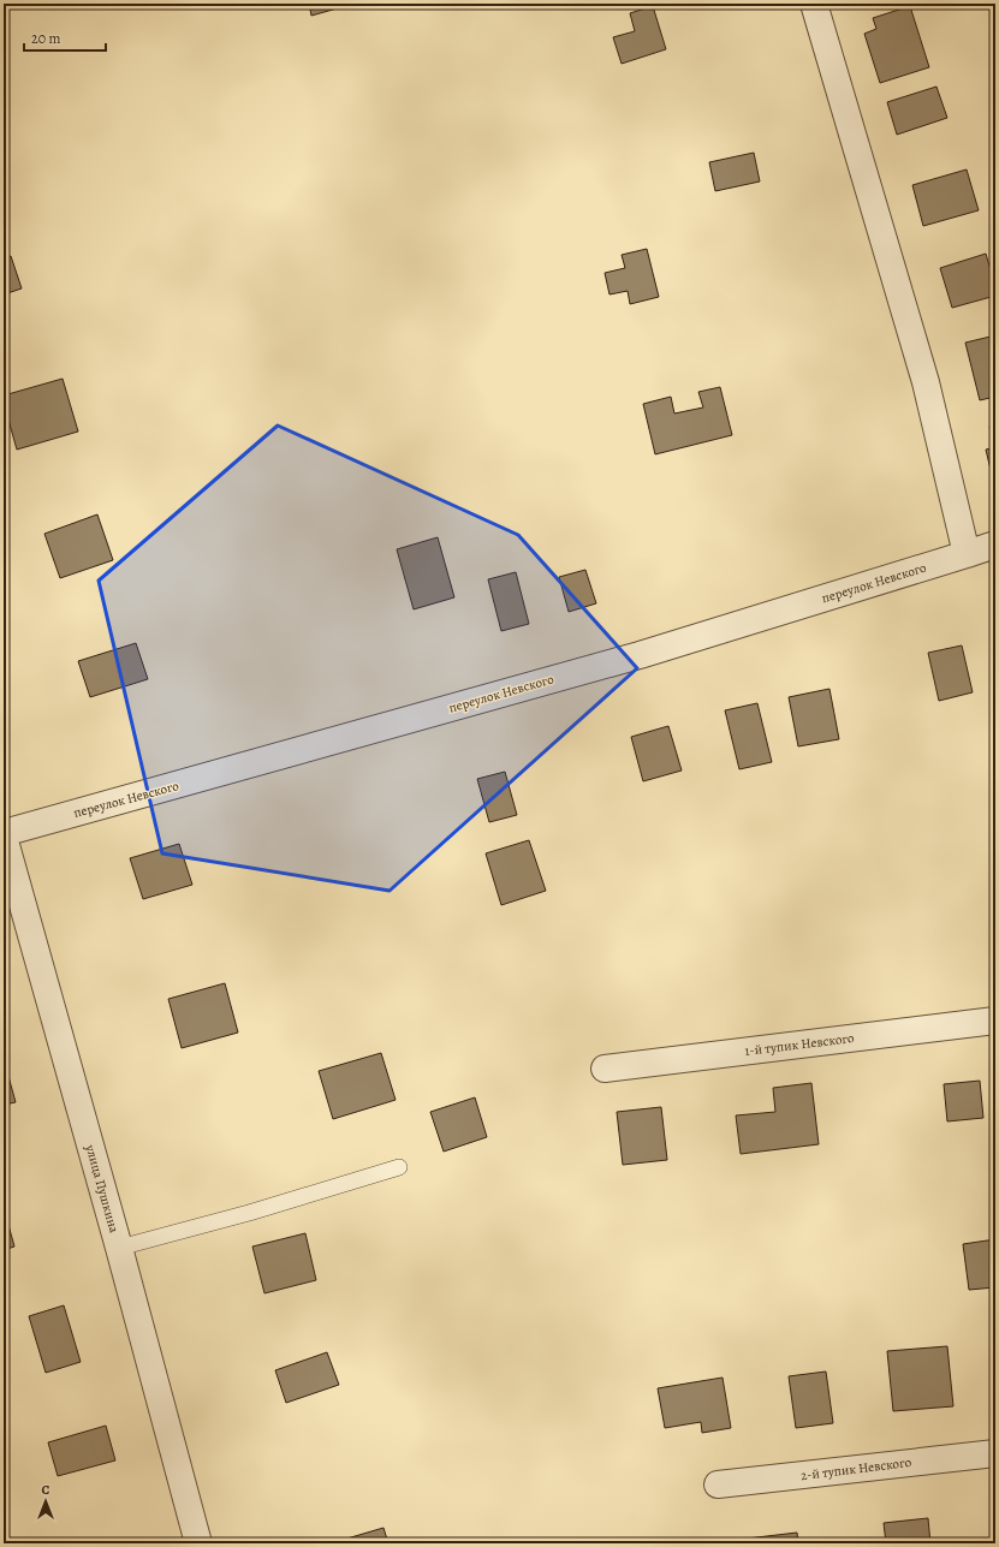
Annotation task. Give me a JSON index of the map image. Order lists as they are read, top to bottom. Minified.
{"streets":{"street":["переулок Невского","1-й тупик Невского","улица Пушкина","2-й тупик Невского"]},"crossings":[["переулок Невского","улица Пушкина"]],"scale_bar":"20 m","north":"top"}
